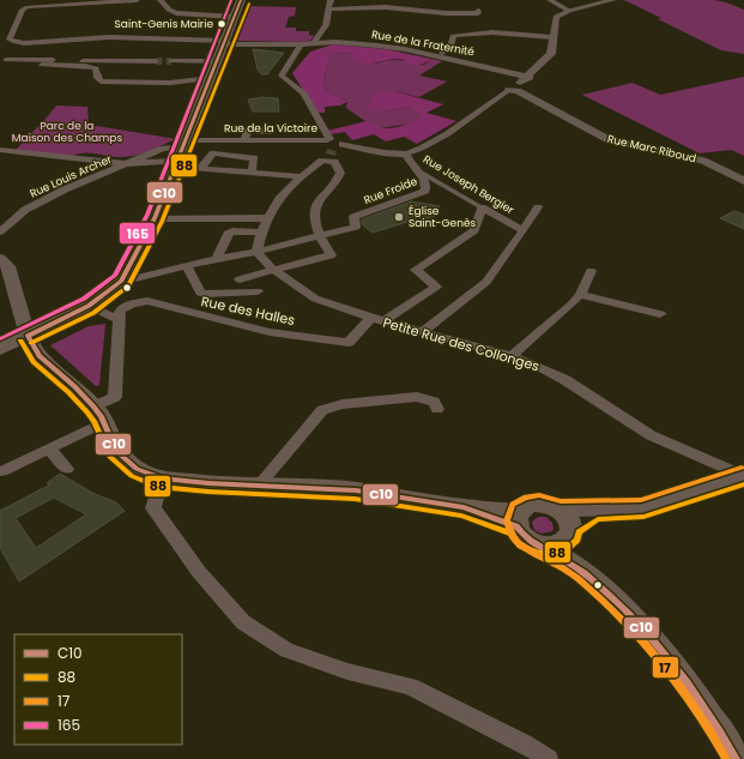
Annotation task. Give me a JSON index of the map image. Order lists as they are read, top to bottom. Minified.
{"streets":{"street":["Rue de la Fraternité","Rue de la Victoire","Rue Marc Riboud","Rue Louis Archer","Rue Joseph Bergier","Rue Froide","Rue des Halles","Petite Rue des Collonges"]},"crossings":[["Rue de la Victoire","Rue Louis Archer"],["Rue de la Victoire","Rue Joseph Bergier"],["Rue Joseph Bergier","Rue Froide"],["Rue des Halles","Petite Rue des Collonges"]],"parks":["Parc de la Maison des Champs"],"places":["Saint-Genis Mairie","Église Saint-Genès"],"lines":["transit line C10","transit line 165","transit line 88","transit line 17"],"legend":["C10","88","17","165"]}
